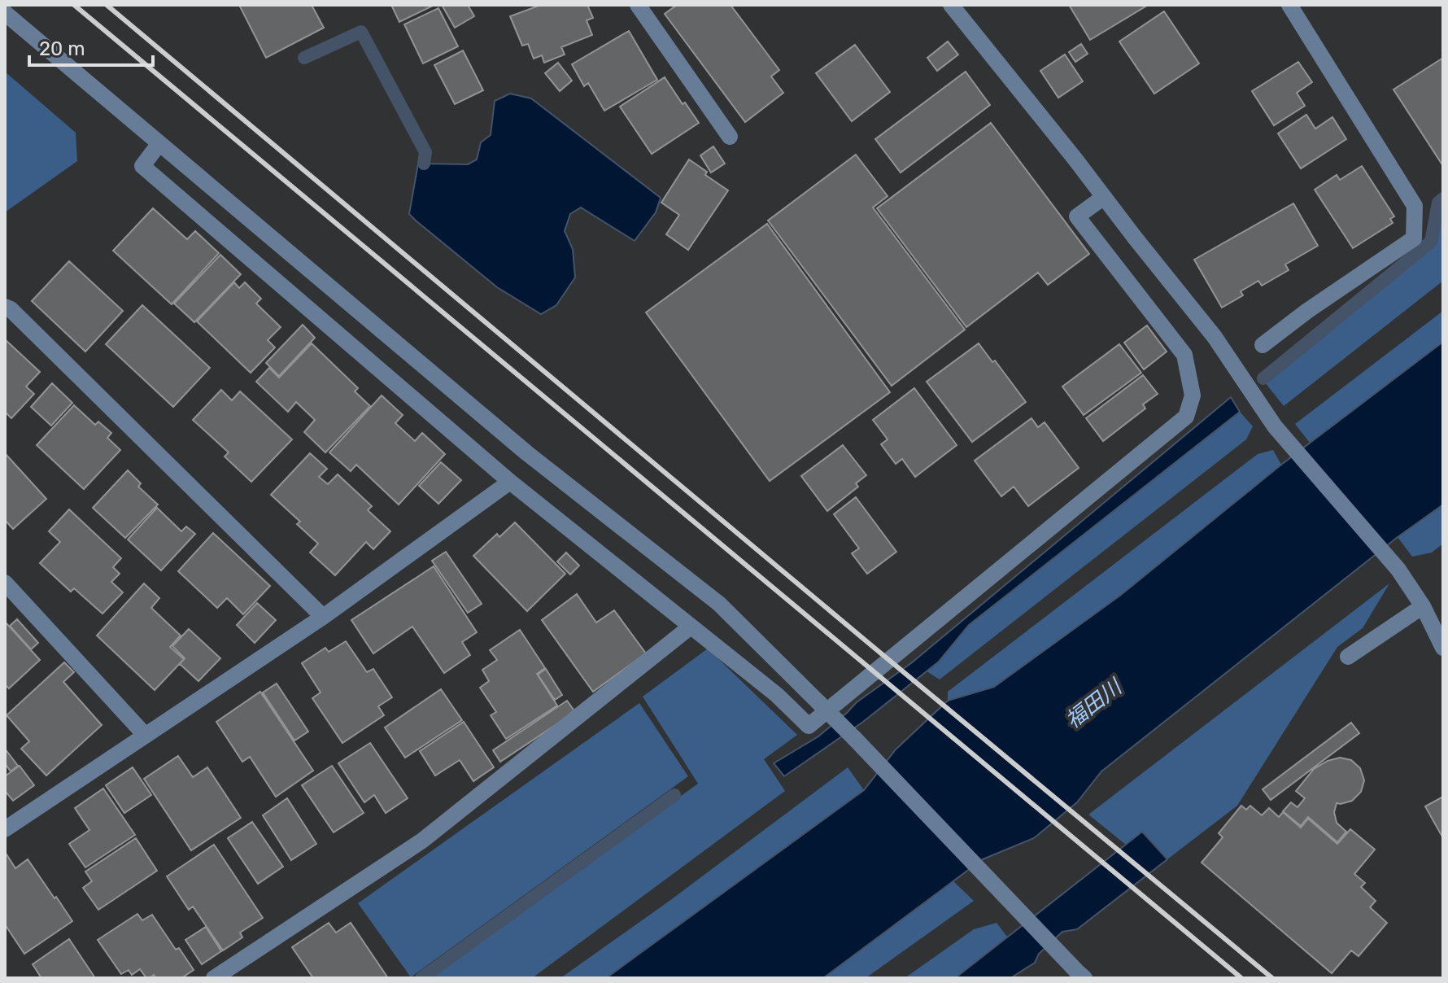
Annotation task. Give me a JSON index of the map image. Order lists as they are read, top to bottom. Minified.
{"water":["福田川"],"scale_bar":"20 m"}
